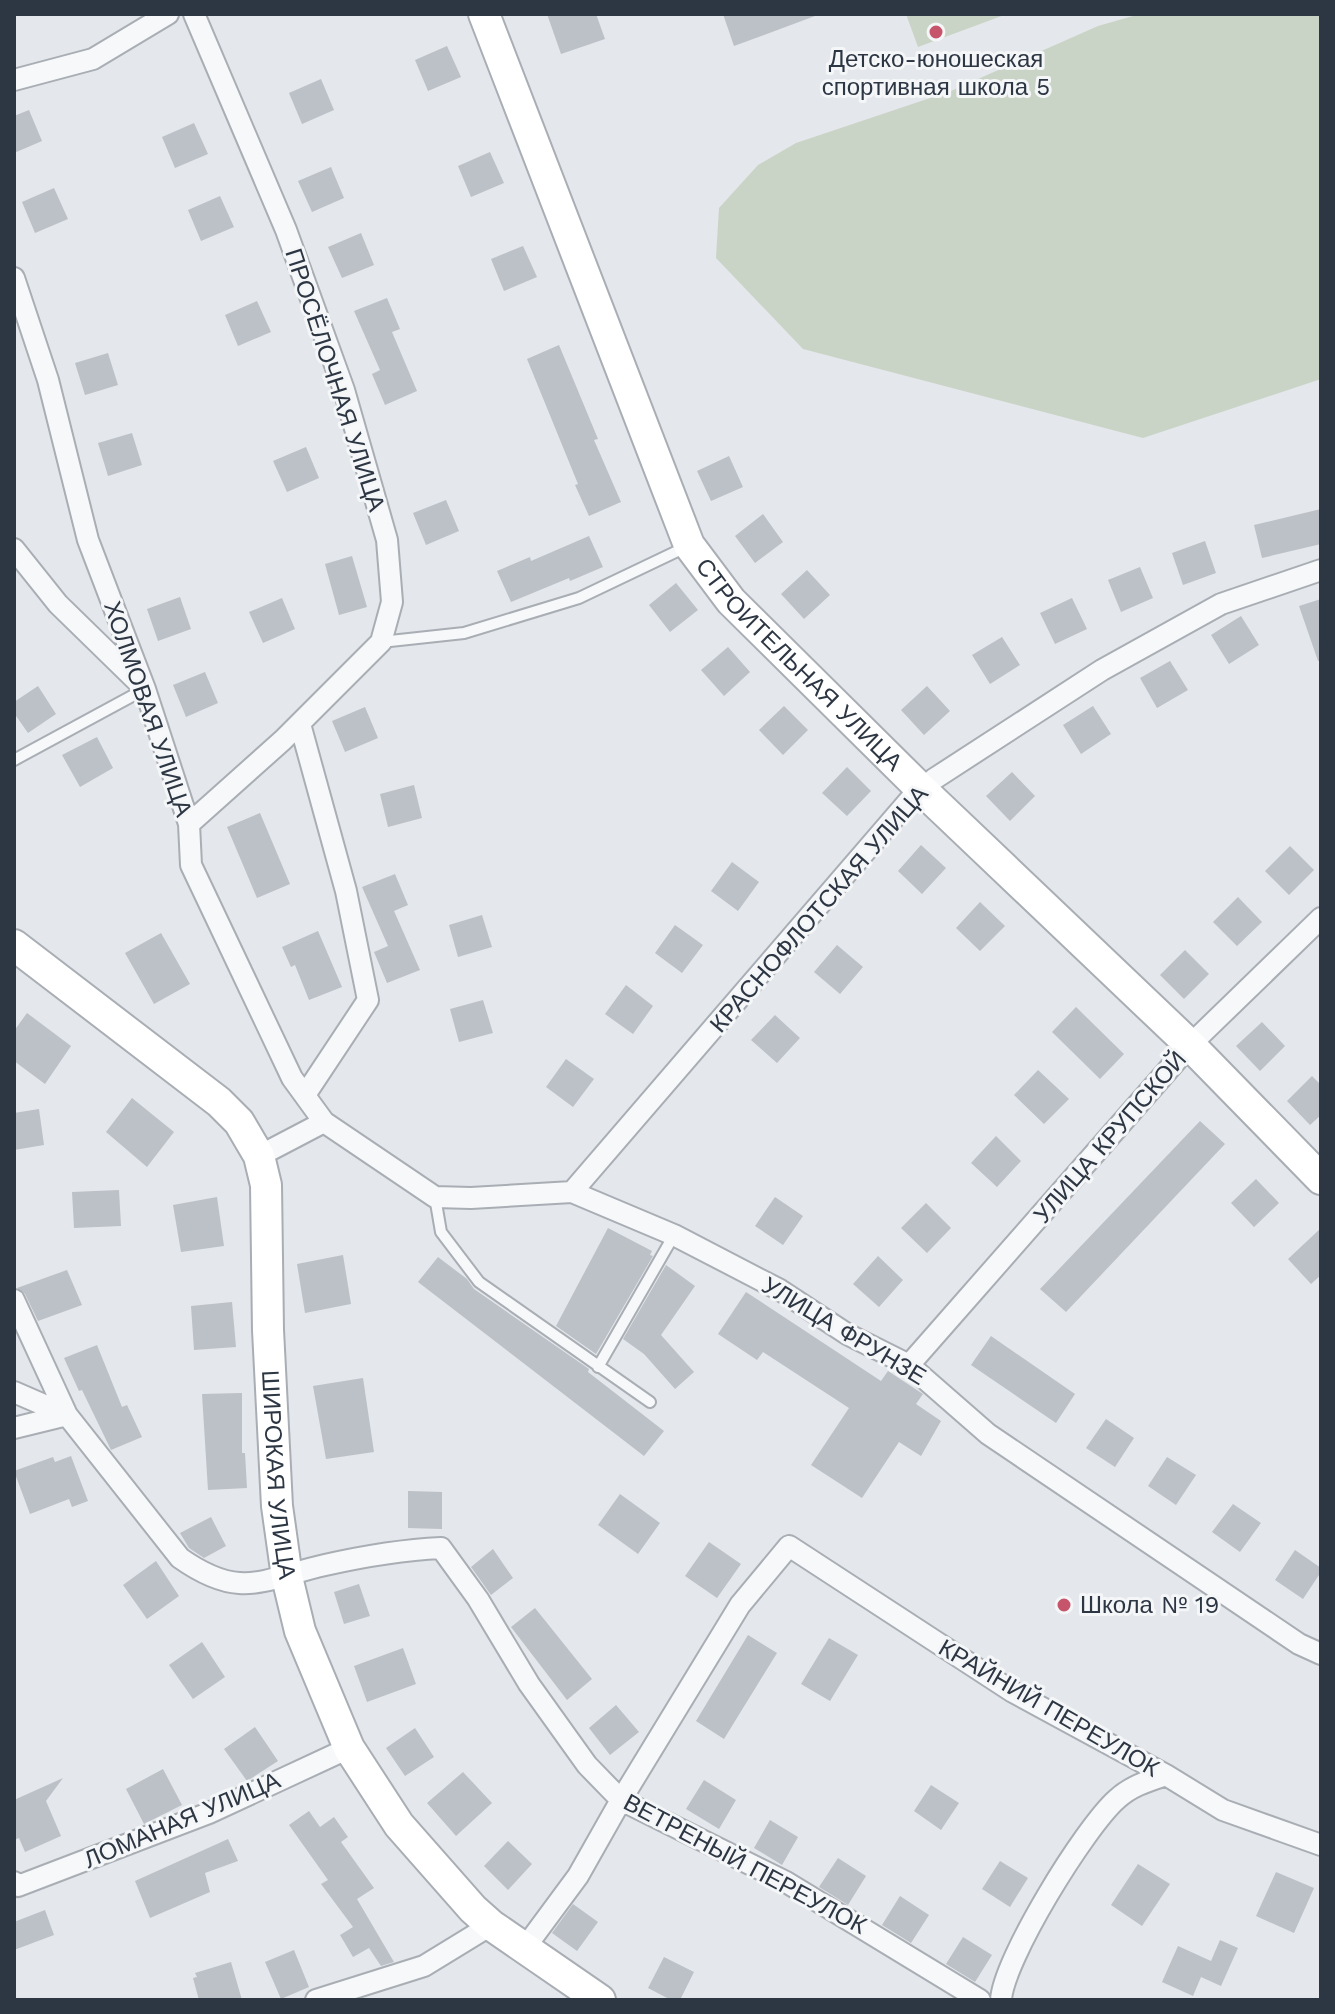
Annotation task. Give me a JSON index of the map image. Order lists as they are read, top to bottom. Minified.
{"streets":{"street":["ПРОСЁЛОЧНАЯ УЛИЦА","СТРОИТЕЛЬНАЯ УЛИЦА","ХОЛМОВАЯ УЛИЦА","КРАСНОФЛОТСКАЯ УЛИЦА","УЛИЦА КРУПСКОЙ","УЛИЦА ФРУНЗЕ","ШИРОКАЯ УЛИЦА","КРАЙНИЙ ПЕРЕУЛОК","ЛОМАНАЯ УЛИЦА","ВЕТРЕНЫЙ ПЕРЕУЛОК"]},"crossings":[["ПРОСЁЛОЧНАЯ УЛИЦА","ХОЛМОВАЯ УЛИЦА"],["СТРОИТЕЛЬНАЯ УЛИЦА","КРАСНОФЛОТСКАЯ УЛИЦА"],["СТРОИТЕЛЬНАЯ УЛИЦА","УЛИЦА КРУПСКОЙ"],["КРАСНОФЛОТСКАЯ УЛИЦА","УЛИЦА ФРУНЗЕ"],["УЛИЦА КРУПСКОЙ","УЛИЦА ФРУНЗЕ"],["ШИРОКАЯ УЛИЦА","ЛОМАНАЯ УЛИЦА"],["ШИРОКАЯ УЛИЦА","ВЕТРЕНЫЙ ПЕРЕУЛОК"],["КРАЙНИЙ ПЕРЕУЛОК","ВЕТРЕНЫЙ ПЕРЕУЛОК"]],"places":["Детско-юношеская спортивная школа 5","Школа № 19"]}
